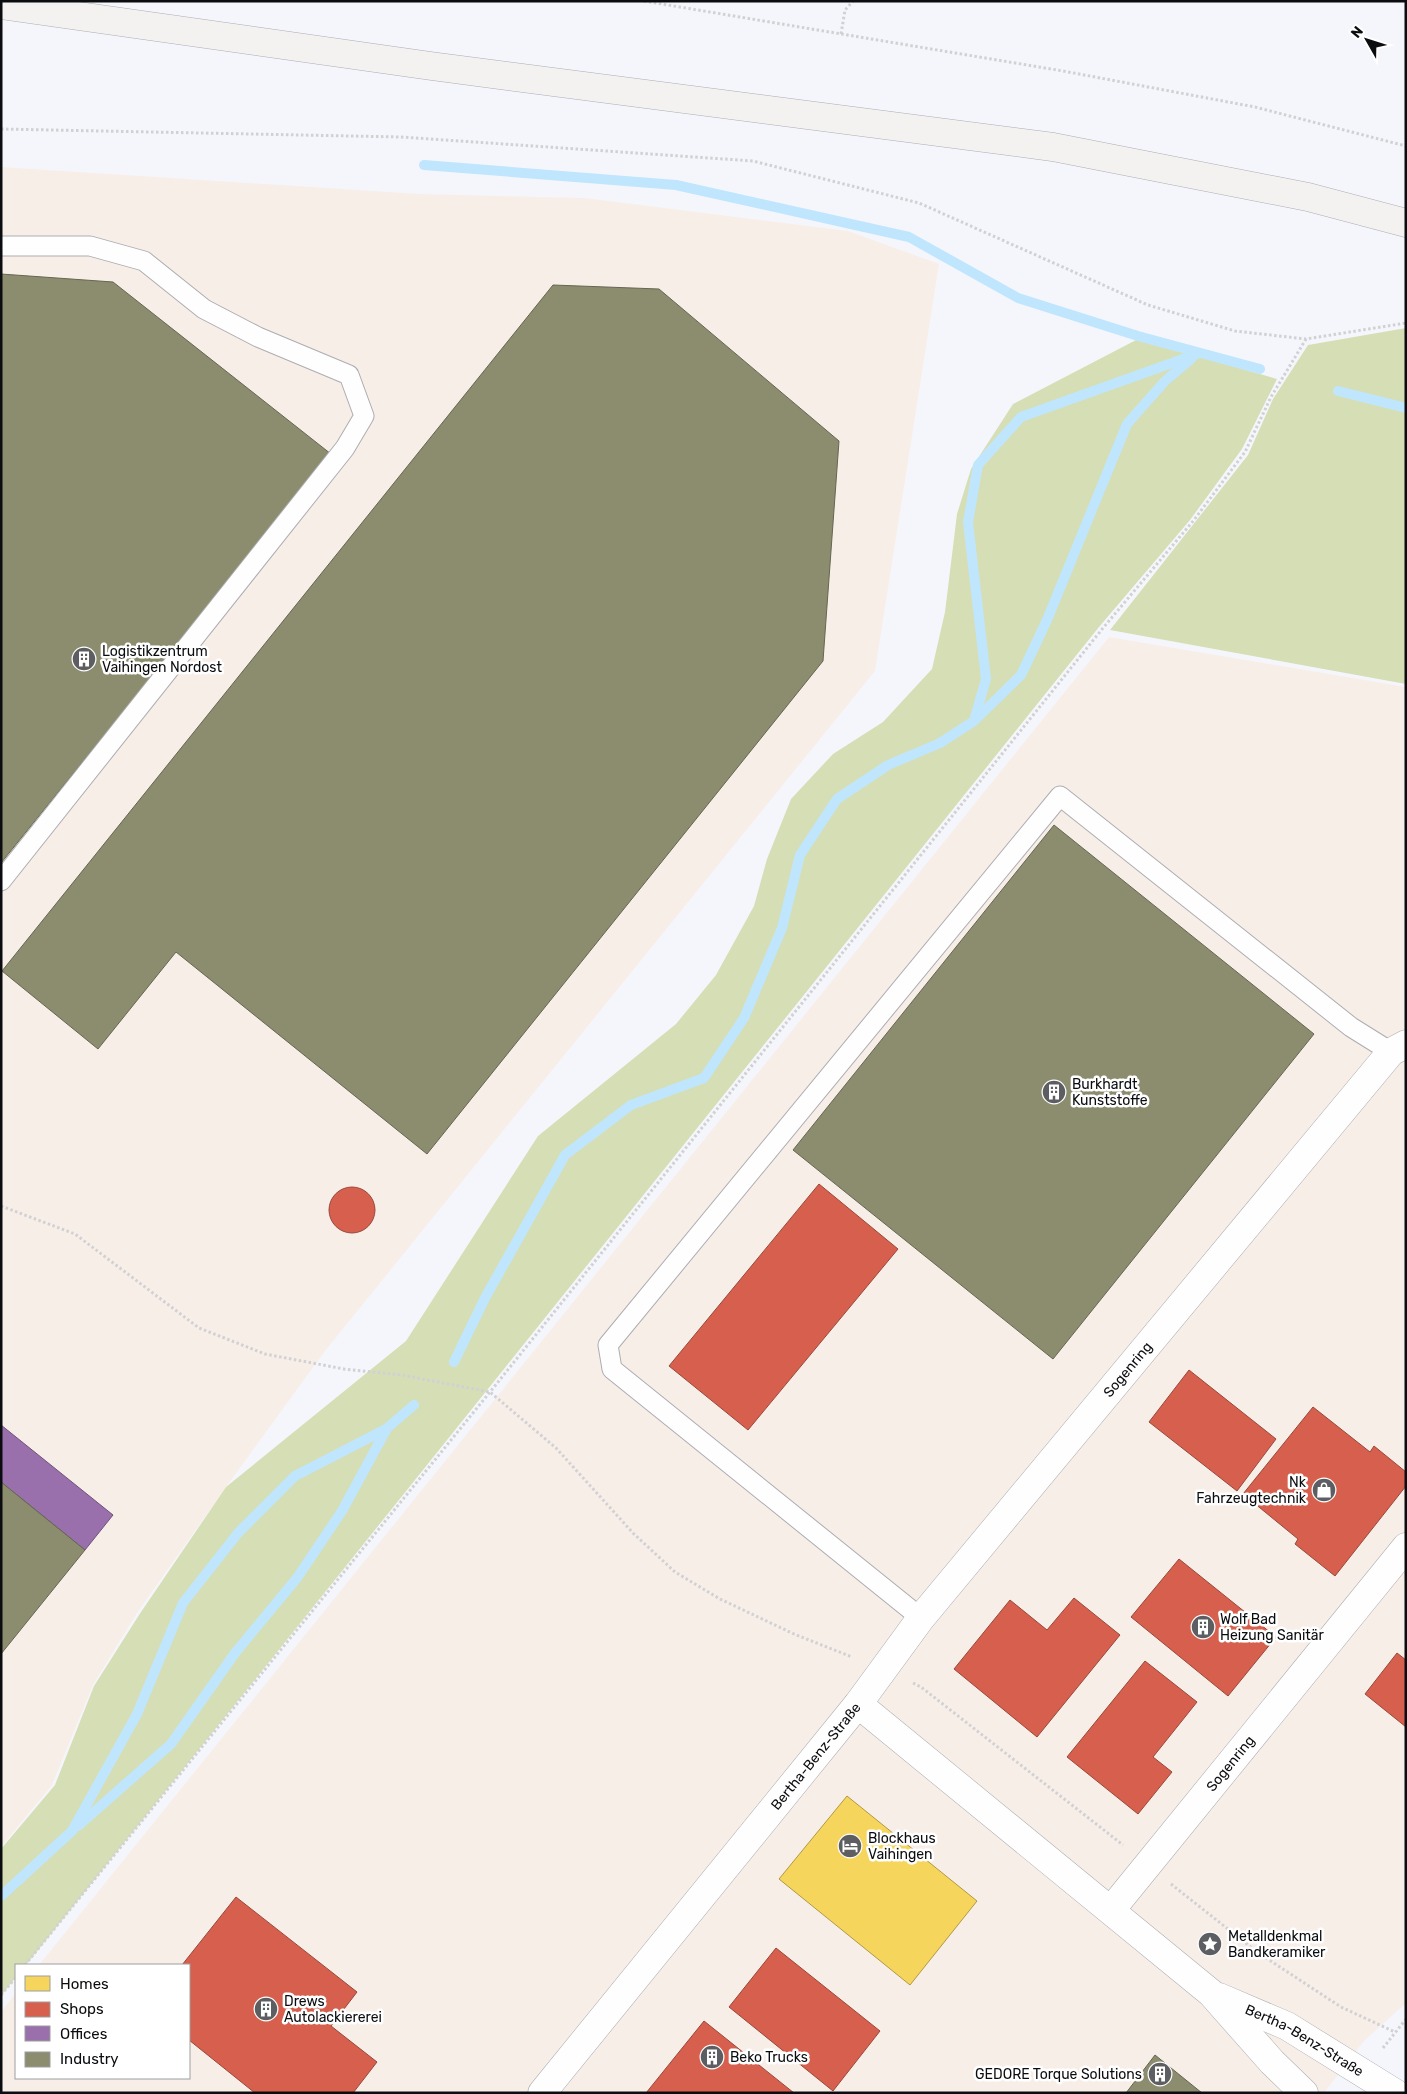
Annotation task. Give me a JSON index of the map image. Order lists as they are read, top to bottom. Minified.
{"streets":{"street":["Sogenring","Bertha-Benz-Straße"]},"crossings":[["Sogenring","Bertha-Benz-Straße"]],"places":{"building":["Logistikzentrum Vaihingen Nordost","Burkhardt Kunststoffe","Wolf Bad Heizung Sanitär","Drews Autolackiererei","Beko Trucks","GEDORE Torque Solutions"],"shop":["Nk Fahrzeugtechnik"],"hotel":["Blockhaus Vaihingen"],"place":["Metalldenkmal Bandkeramiker"]},"legend":["Homes","Shops","Offices","Industry"],"north":"top left"}
